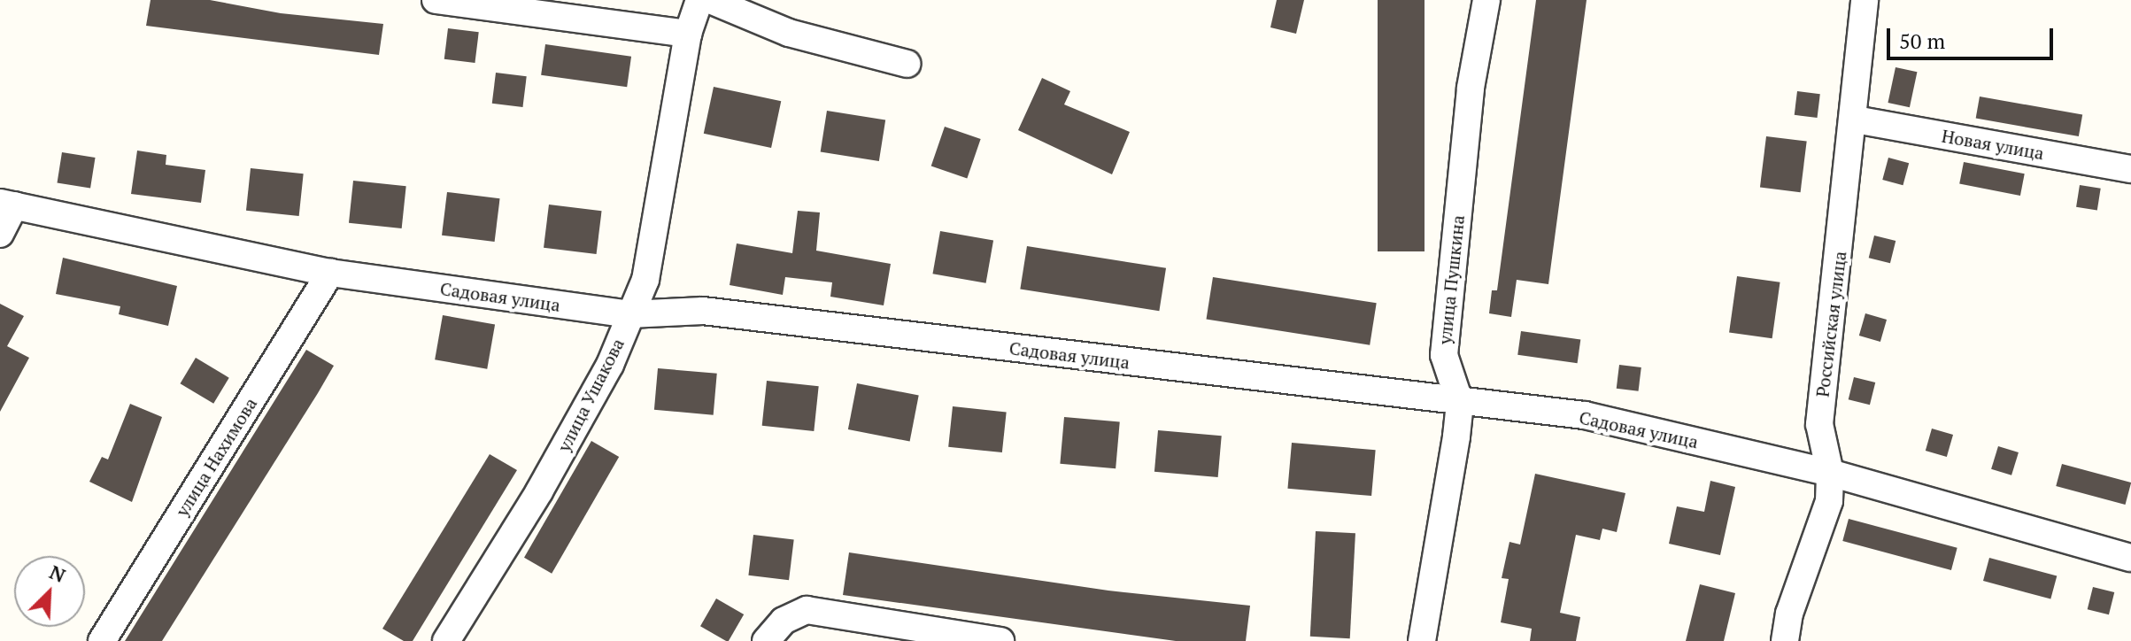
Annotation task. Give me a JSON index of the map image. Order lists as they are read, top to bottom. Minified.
{"streets":{"street":["Новая улица","улица Пушкина","Садовая улица","Российская улица","улица Ушакова","улица Нахимова"]},"crossings":[["Новая улица","Российская улица"],["улица Пушкина","Садовая улица"],["Садовая улица","Российская улица"],["Садовая улица","улица Ушакова"],["Садовая улица","улица Нахимова"]],"scale_bar":"50 m","north":"top right"}
